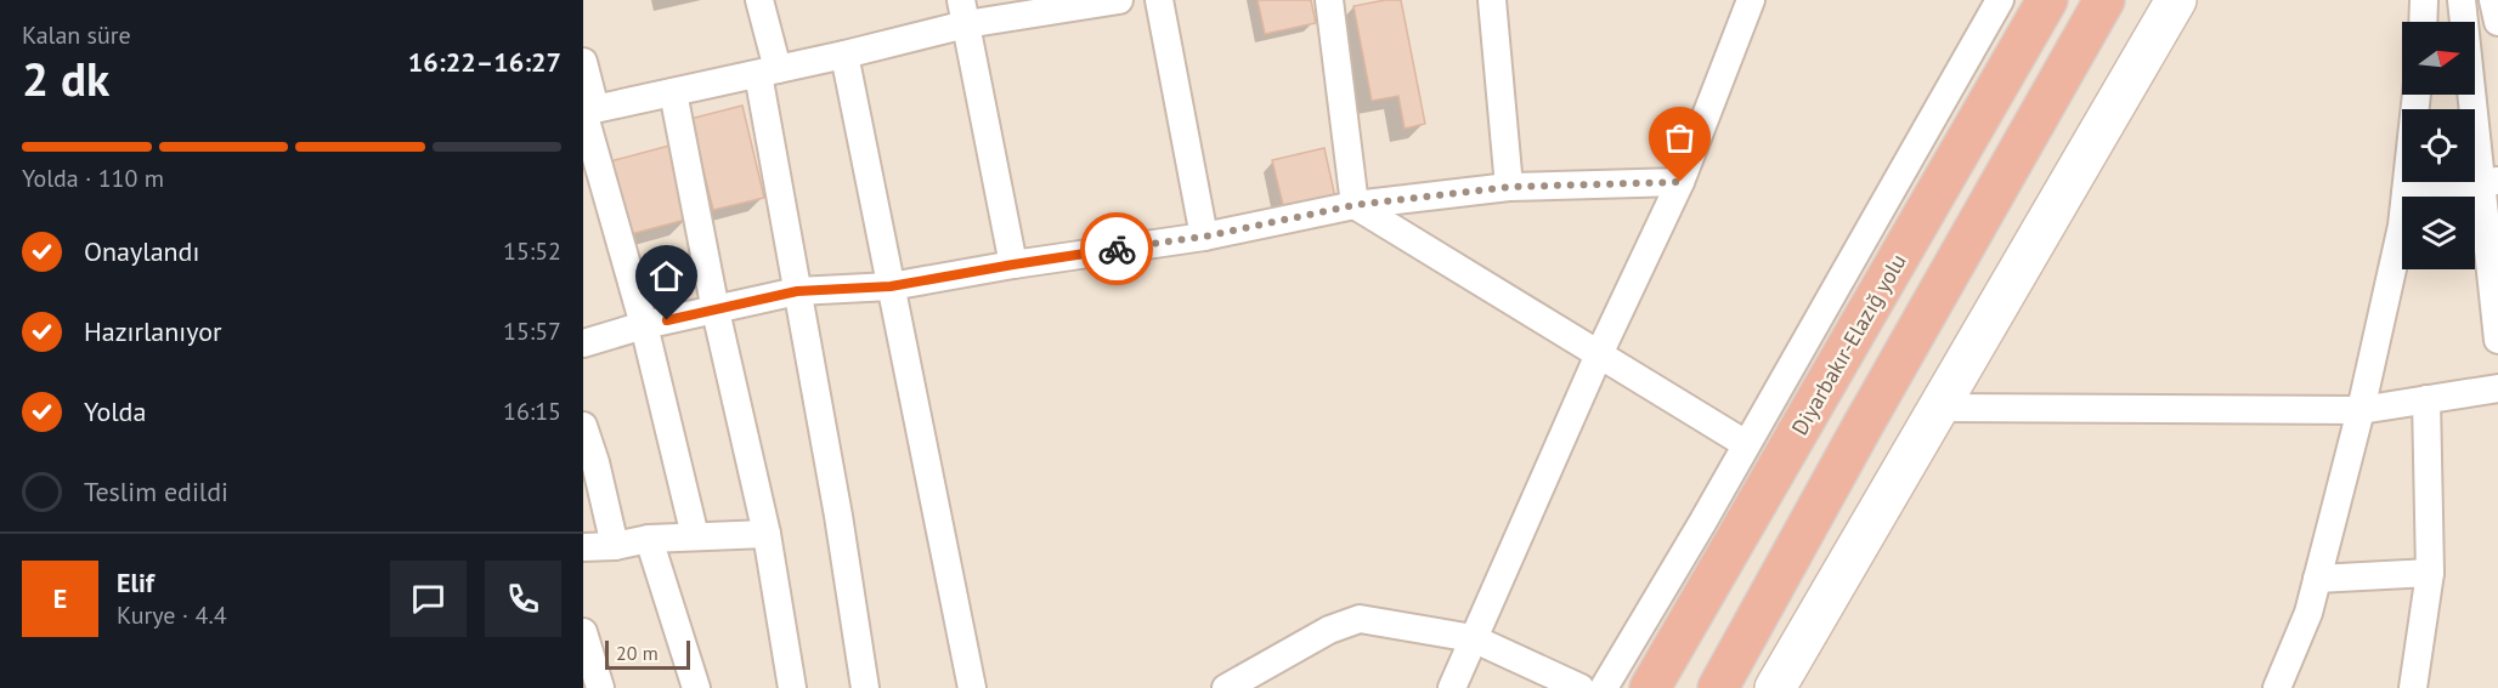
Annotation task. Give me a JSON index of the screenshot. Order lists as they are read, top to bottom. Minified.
{"streets":{"highway":["Diyarbakır-Elazığ yolu"]},"scale_bar":"20 m","north":"right","page":{"heading":["2 dk","Kalan süre","16:22–16:27"],"panel":["Elif","Kurye · 4.4"],"bar":"Yolda · 110 m","list":[["Onaylandı","15:52"],["Hazırlanıyor","15:57"],["Yolda","16:15"],"Teslim edildi"],"round":"E","scale":"20 m"}}
